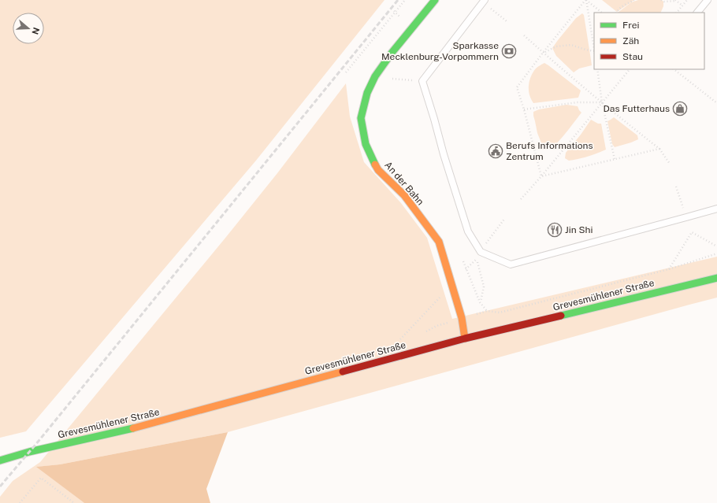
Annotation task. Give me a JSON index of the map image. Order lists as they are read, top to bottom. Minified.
{"streets":{"street":["An der Bahn","Grevesmühlener Straße"]},"crossings":[["An der Bahn","Grevesmühlener Straße"]],"places":{"bank":["Sparkasse Mecklenburg-Vorpommern"],"shop":["Das Futterhaus"],"public building":["Berufs Informations Zentrum"],"restaurant":["Jin Shi"]},"legend":["Frei","Zäh","Stau"],"north":"right"}
